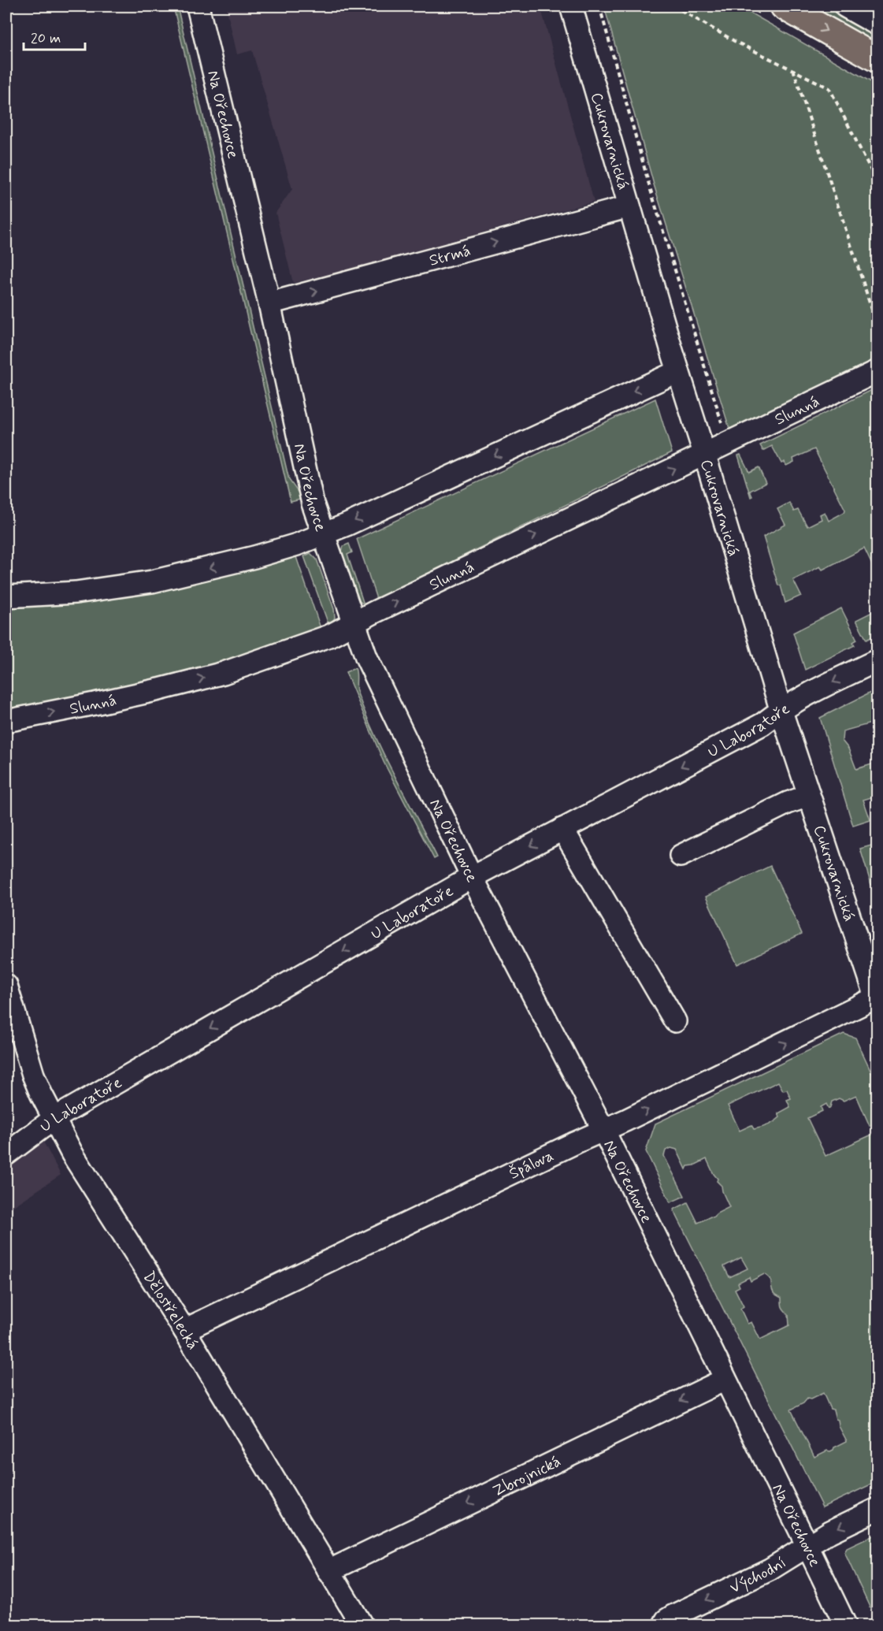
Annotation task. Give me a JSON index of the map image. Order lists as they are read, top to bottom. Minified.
{"streets":{"street":["Na Ořechovce","Cukrovarnická","Strmá","Slunná","U Laboratoře","Špálova","Dělostřelecká","Zbrojnická","Východní"]},"crossings":[["Na Ořechovce","Strmá"],["Na Ořechovce","Slunná"],["Na Ořechovce","U Laboratoře"],["Na Ořechovce","Špálova"],["Na Ořechovce","Zbrojnická"],["Na Ořechovce","Východní"],["Cukrovarnická","Strmá"],["Cukrovarnická","Slunná"],["Cukrovarnická","U Laboratoře"],["Cukrovarnická","Špálova"],["U Laboratoře","Dělostřelecká"],["Špálova","Dělostřelecká"],["Dělostřelecká","Zbrojnická"]],"one_way":["U Laboratoře","Špálova","Zbrojnická","Východní"],"scale_bar":"20 m"}
